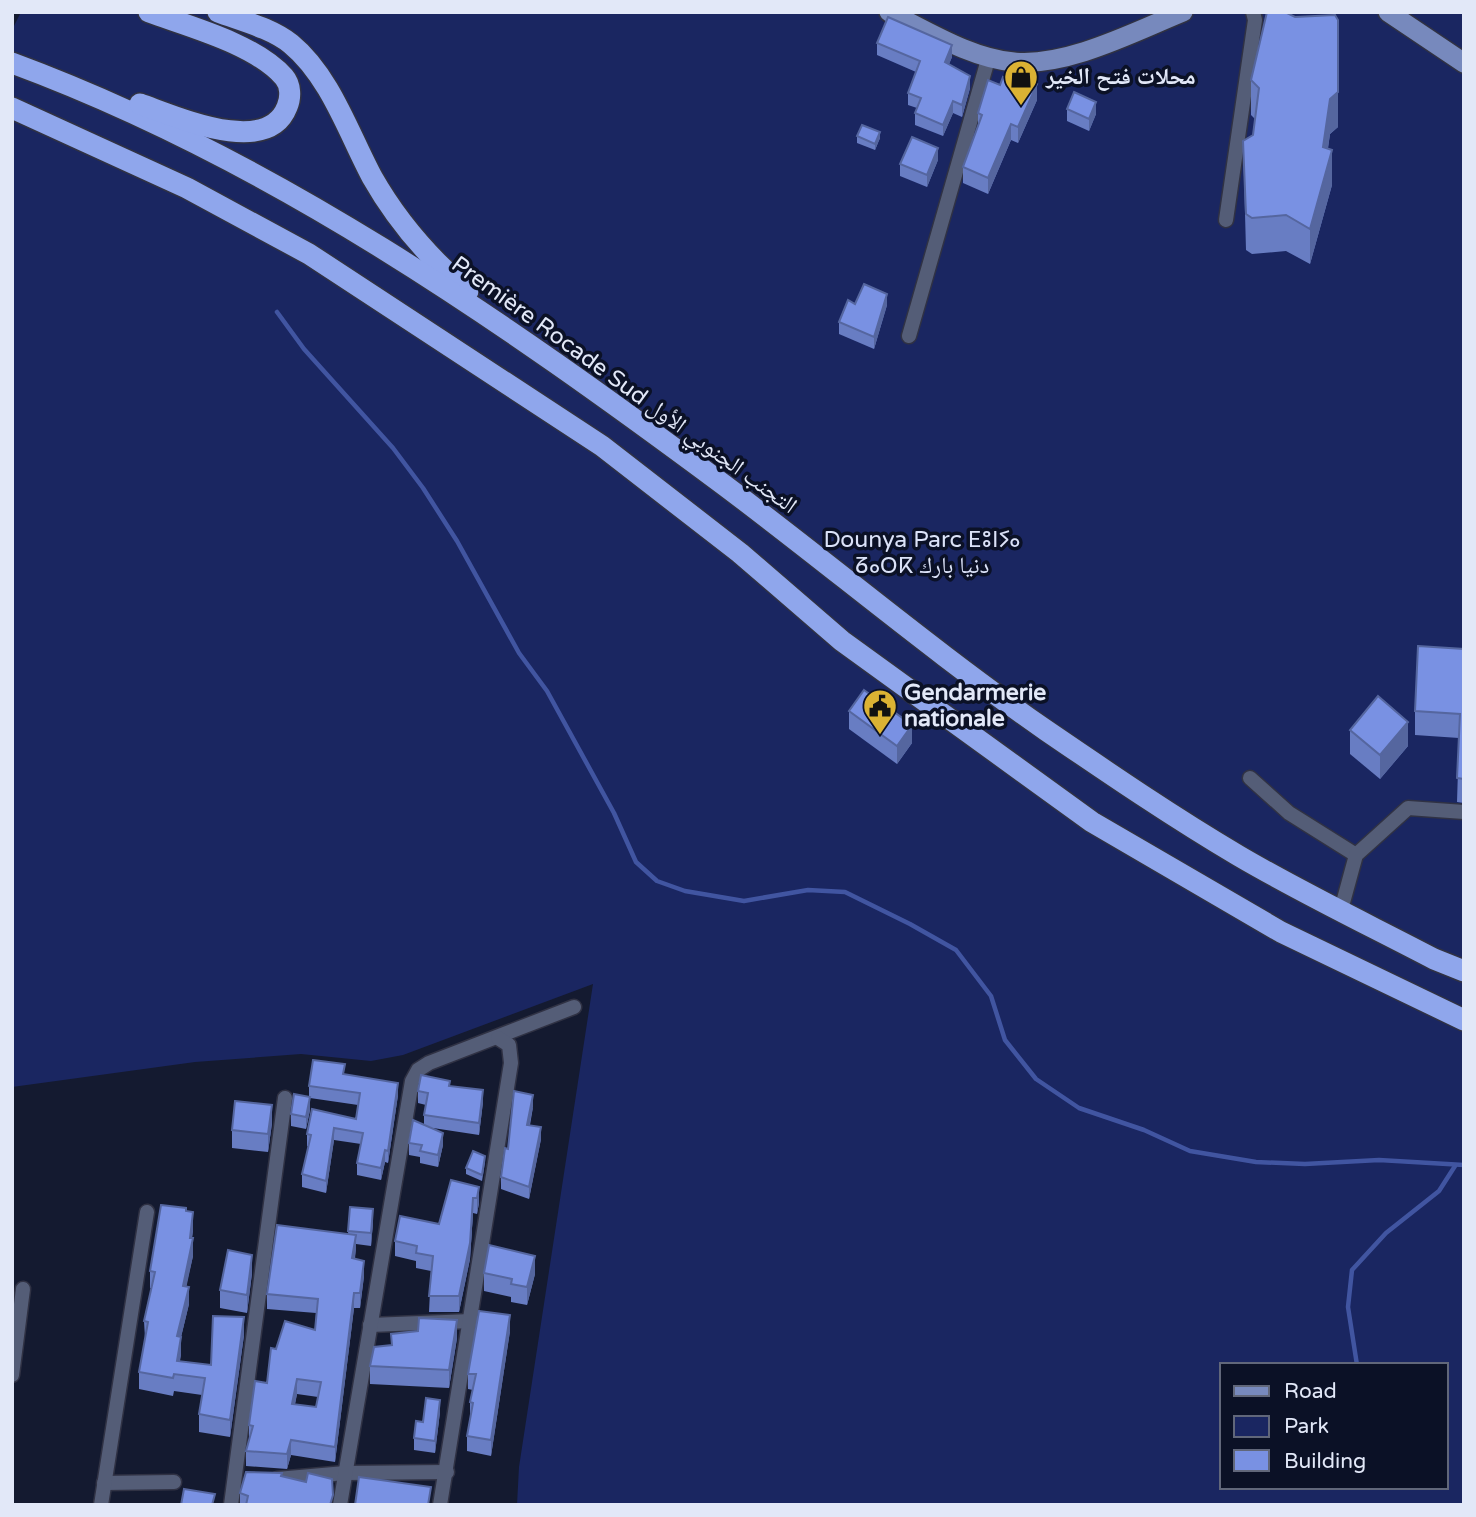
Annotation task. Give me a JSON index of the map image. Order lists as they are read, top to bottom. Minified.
{"streets":{"highway":["Première Rocade Sud التجنب الجنوبي الأول"]},"parks":["Dounya Parc ⴹⵓⵏⵢⴰ ⵒⴰⵔⴽ دنيا بارك"],"places":{"shop":["محلات فتح الخير"],"public building":["Gendarmerie nationale"]},"legend":["Road","Park","Building"]}
